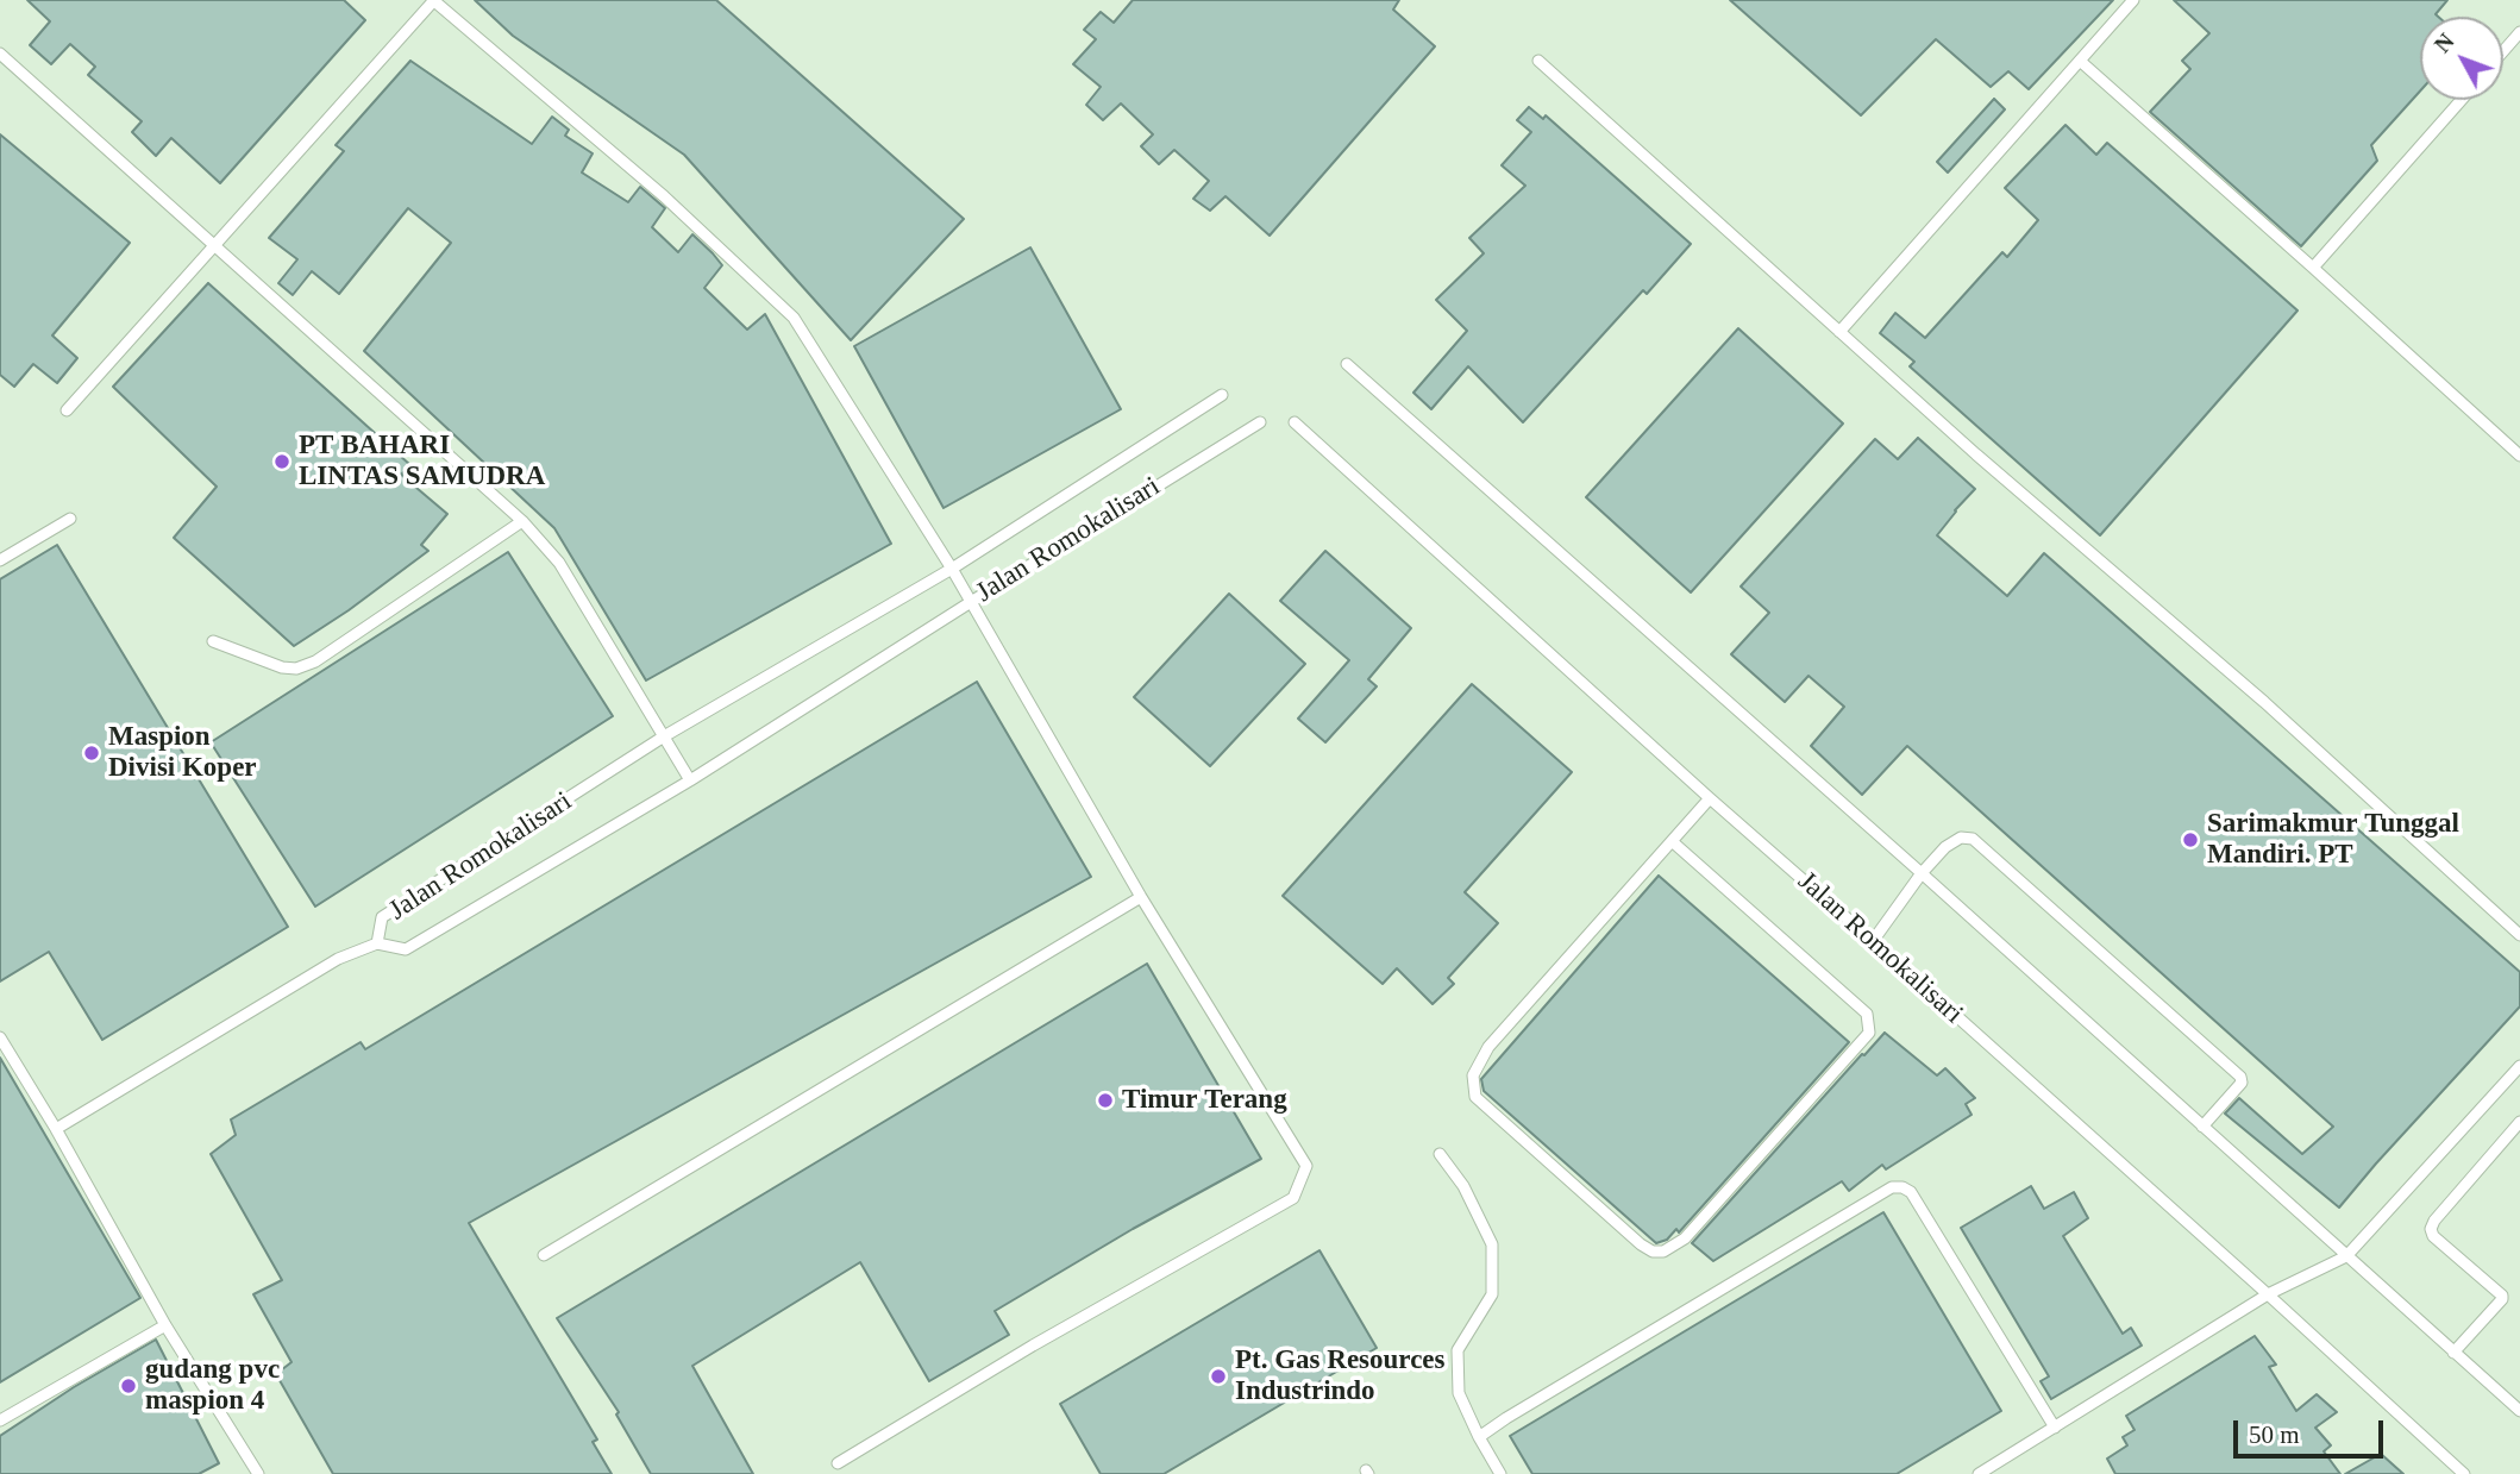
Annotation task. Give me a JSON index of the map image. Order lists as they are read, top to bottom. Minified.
{"streets":{"lane":["Jalan Romokalisari"]},"places":["PT BAHARI LINTAS SAMUDRA","Maspion Divisi Koper","Sarimakmur Tunggal Mandiri. PT","Timur Terang","Pt. Gas Resources Industrindo","gudang pvc maspion 4"],"scale_bar":"50 m","north":"top left"}
